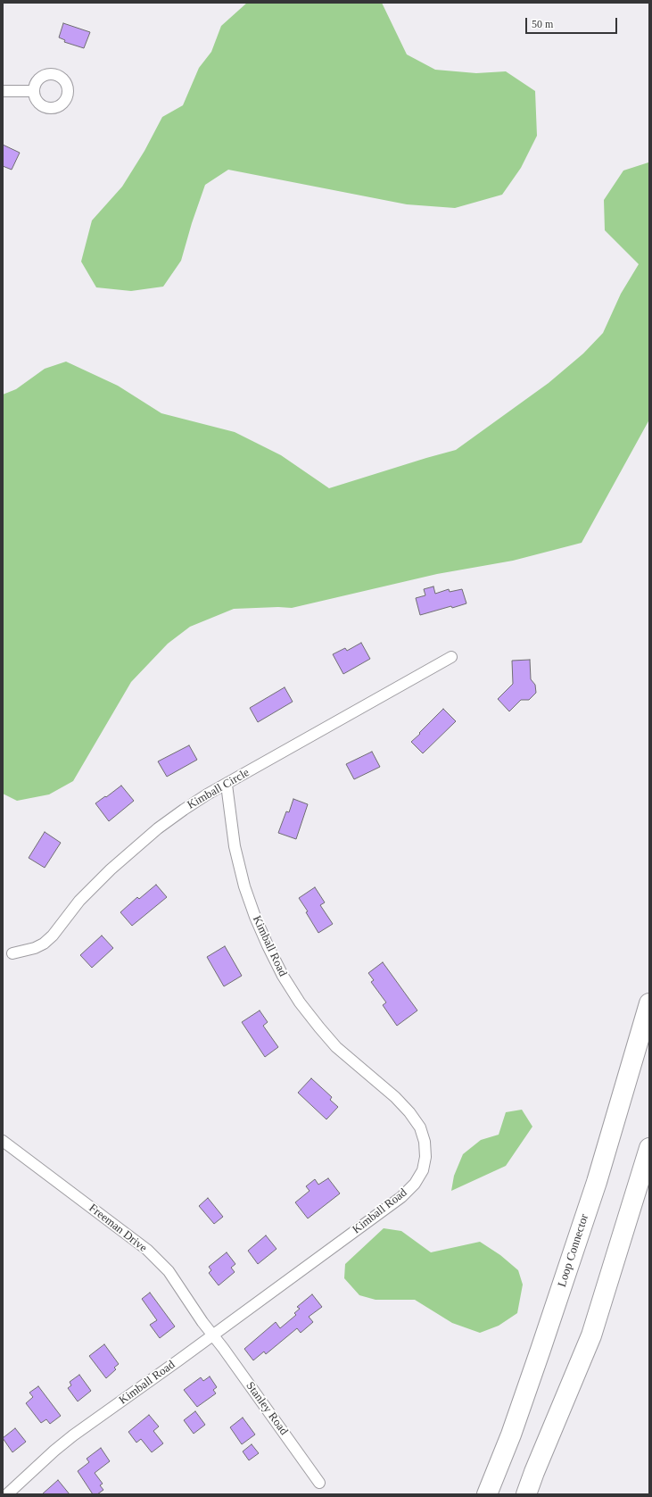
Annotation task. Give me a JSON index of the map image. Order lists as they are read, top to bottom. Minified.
{"streets":{"highway":["Loop Connector"],"street":["Kimball Circle","Kimball Road","Freeman Drive","Stanley Road"]},"crossings":[["Kimball Circle","Kimball Road"],["Kimball Road","Freeman Drive"],["Kimball Road","Stanley Road"],["Freeman Drive","Stanley Road"]],"scale_bar":"50 m"}
